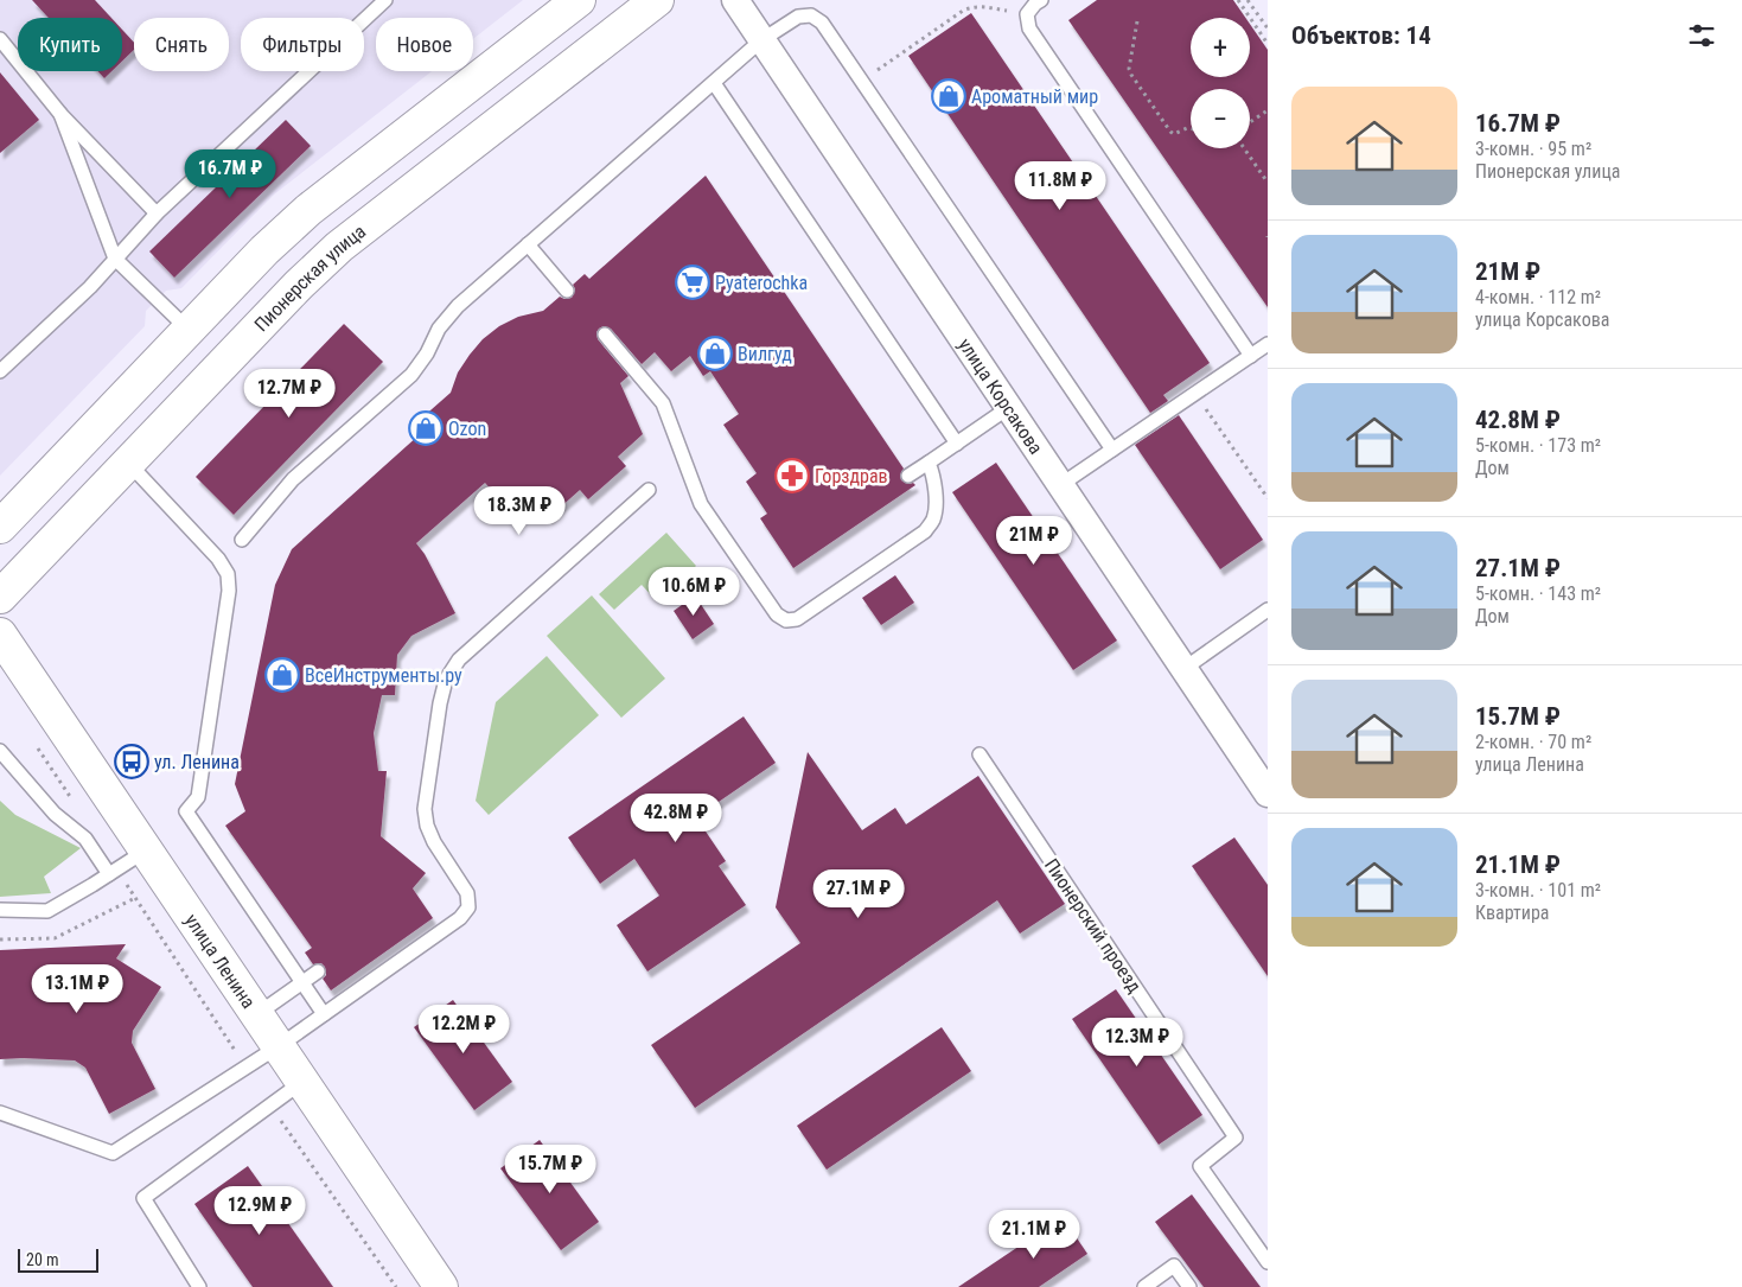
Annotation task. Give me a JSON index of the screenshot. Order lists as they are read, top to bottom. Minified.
{"streets":{"main road":["Пионерская улица","улица Ленина"],"street":["улица Корсакова"],"lane":["Пионерский проезд"]},"places":{"shop":["Ароматный мир","Вилгуд","Ozon","ВсеИнструменты.ру"],"supermarket":["Pyaterochka"],"pharmacy":["Горздрав"],"bus stop":["ул. Ленина"]},"scale_bar":"20 m","page":{"heading":"Объектов: 14","map_buttons":["+","−"],"chip":["Купить","Снять","Фильтры","Новое"],"list":[{"name":"16.7M ₽","note":"3-комн. · 95 m² · Пионерская улица"},{"name":"21M ₽","note":"4-комн. · 112 m² · улица Корсакова"},{"name":"42.8M ₽","note":"5-комн. · 173 m² · Дом"},{"name":"27.1M ₽","note":"5-комн. · 143 m² · Дом"},{"name":"15.7M ₽","note":"2-комн. · 70 m² · улица Ленина"},{"name":"21.1M ₽","note":"3-комн. · 101 m² · Квартира"}],"price":["16.7M ₽","11.8M ₽","12.7M ₽","18.3M ₽","21M ₽","10.6M ₽","42.8M ₽","27.1M ₽","13.1M ₽","12.2M ₽","12.3M ₽","15.7M ₽","12.9M ₽","21.1M ₽"],"scale":"20 m"}}
